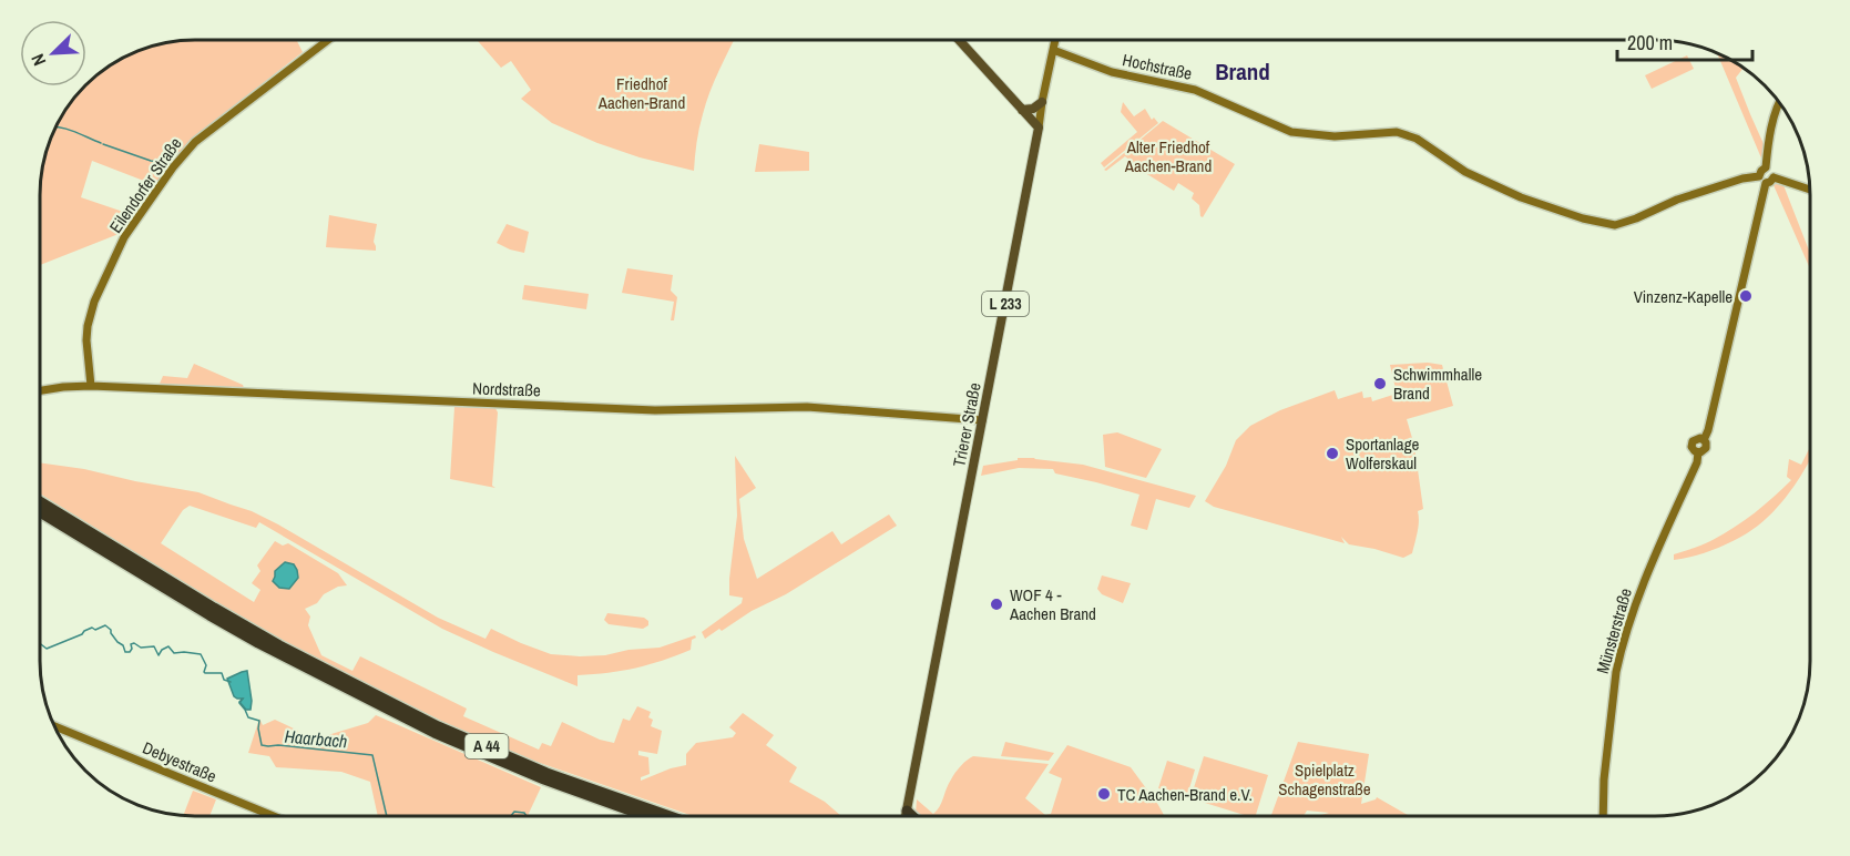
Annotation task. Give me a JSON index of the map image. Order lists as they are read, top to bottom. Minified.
{"streets":{"highway":["A 44"],"main road":["L 233","Trierer Straße"],"street":["Hochstraße","Eilendorfer Straße","Nordstraße","Münsterstraße","Debyestraße"]},"crossings":[["Hochstraße","Trierer Straße"],["Hochstraße","Münsterstraße"],["Eilendorfer Straße","Nordstraße"],["Nordstraße","Trierer Straße"]],"districts":["Brand"],"water":["Haarbach"],"parks":["Friedhof Aachen-Brand","Alter Friedhof Aachen-Brand","Spielplatz Schagenstraße"],"places":["Vinzenz-Kapelle","Schwimmhalle Brand","Sportanlage Wolferskaul","WOF 4 - Aachen Brand","TC Aachen-Brand e.V."],"scale_bar":"200 m","north":"bottom left"}
